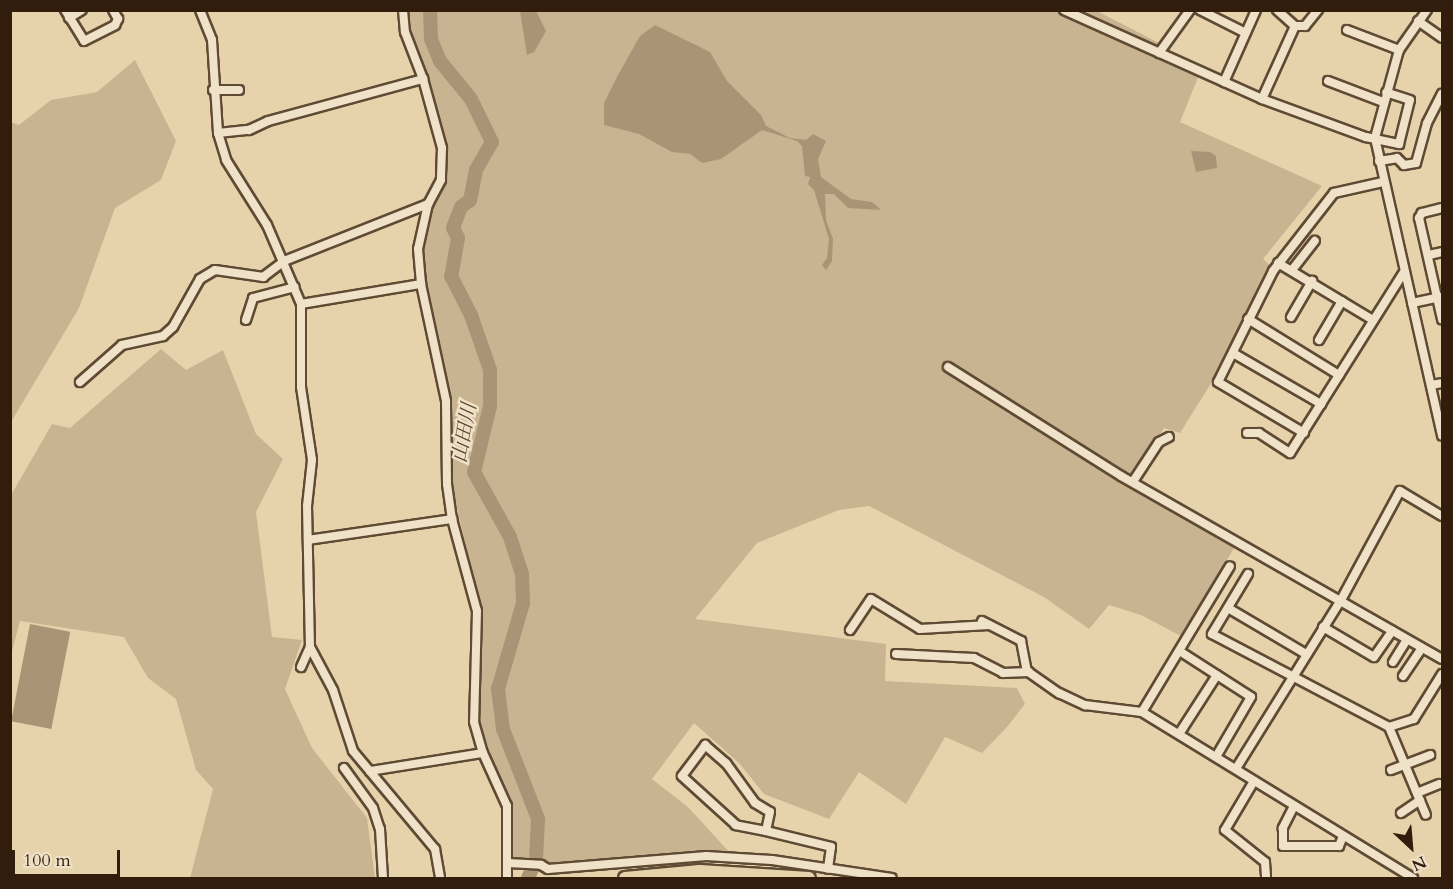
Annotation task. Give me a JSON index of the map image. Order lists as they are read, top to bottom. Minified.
{"water":["山田川"],"scale_bar":"100 m","north":"bottom right"}
